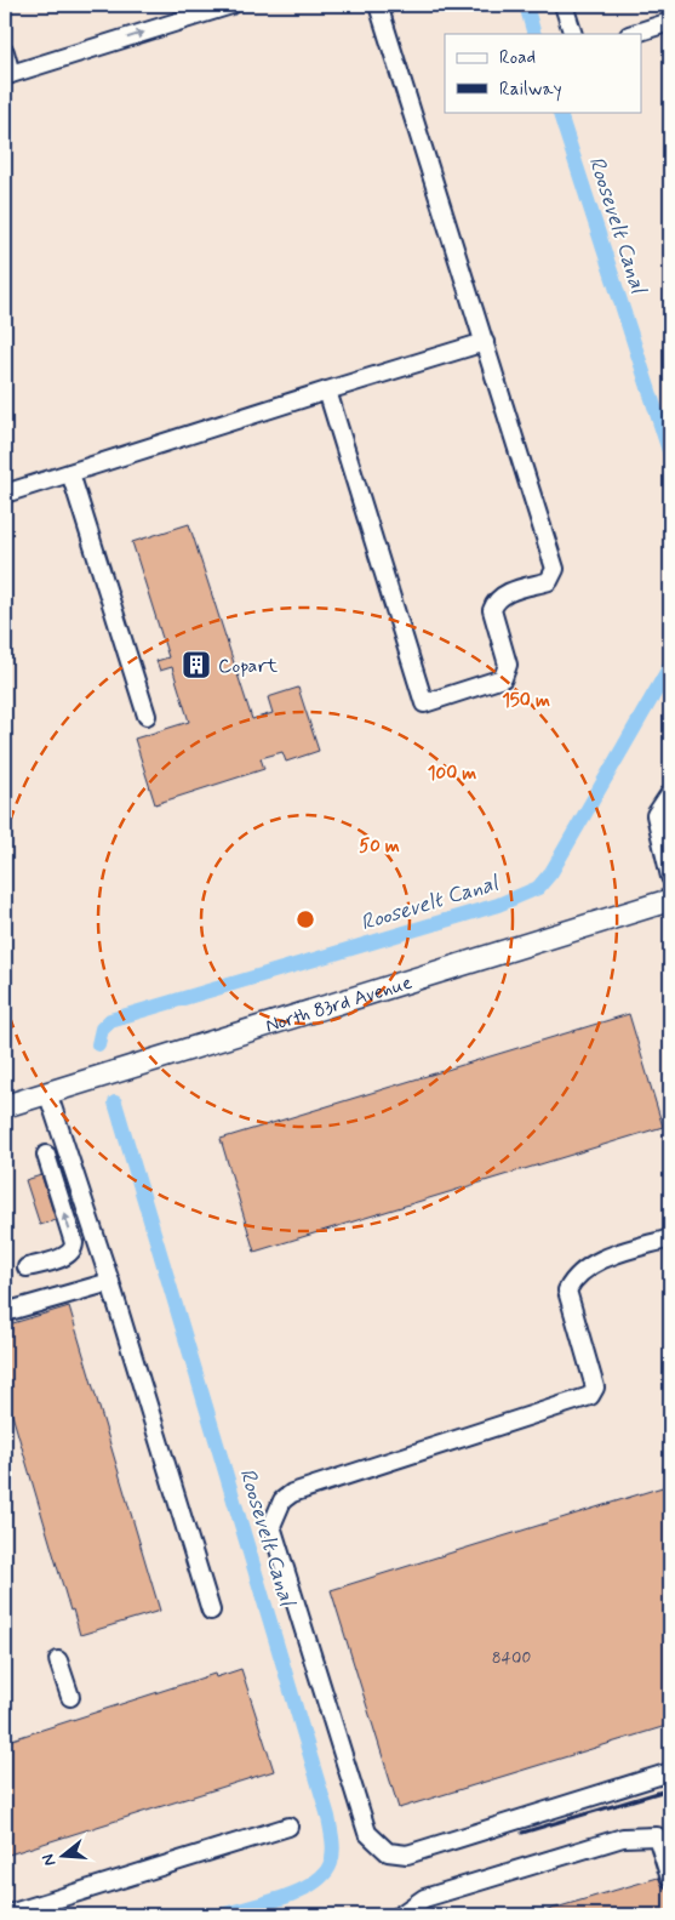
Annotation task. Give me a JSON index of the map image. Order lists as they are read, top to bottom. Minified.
{"streets":{"main road":["North 83rd Avenue"]},"water":["Roosevelt Canal"],"places":{"building":["Copart"]},"house_numbers":["8400"],"legend":["Road","Railway"],"north":"left","rings":["150 m","100 m","50 m"]}
